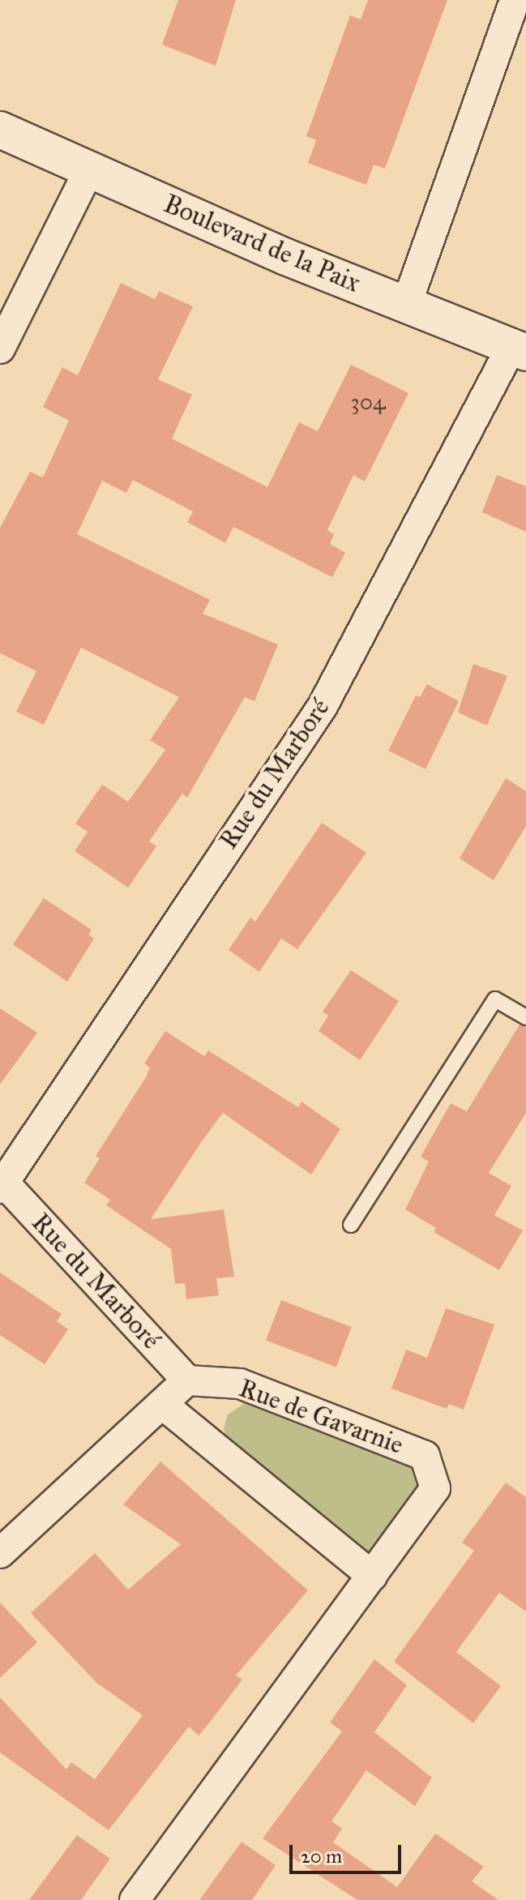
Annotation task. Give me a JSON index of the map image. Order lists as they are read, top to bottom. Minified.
{"streets":{"main road":["Boulevard de la Paix"],"street":["Rue du Marboré","Rue de Gavarnie"]},"crossings":[["Boulevard de la Paix","Rue du Marboré"],["Rue du Marboré","Rue de Gavarnie"]],"house_numbers":["304"],"scale_bar":"20 m"}
